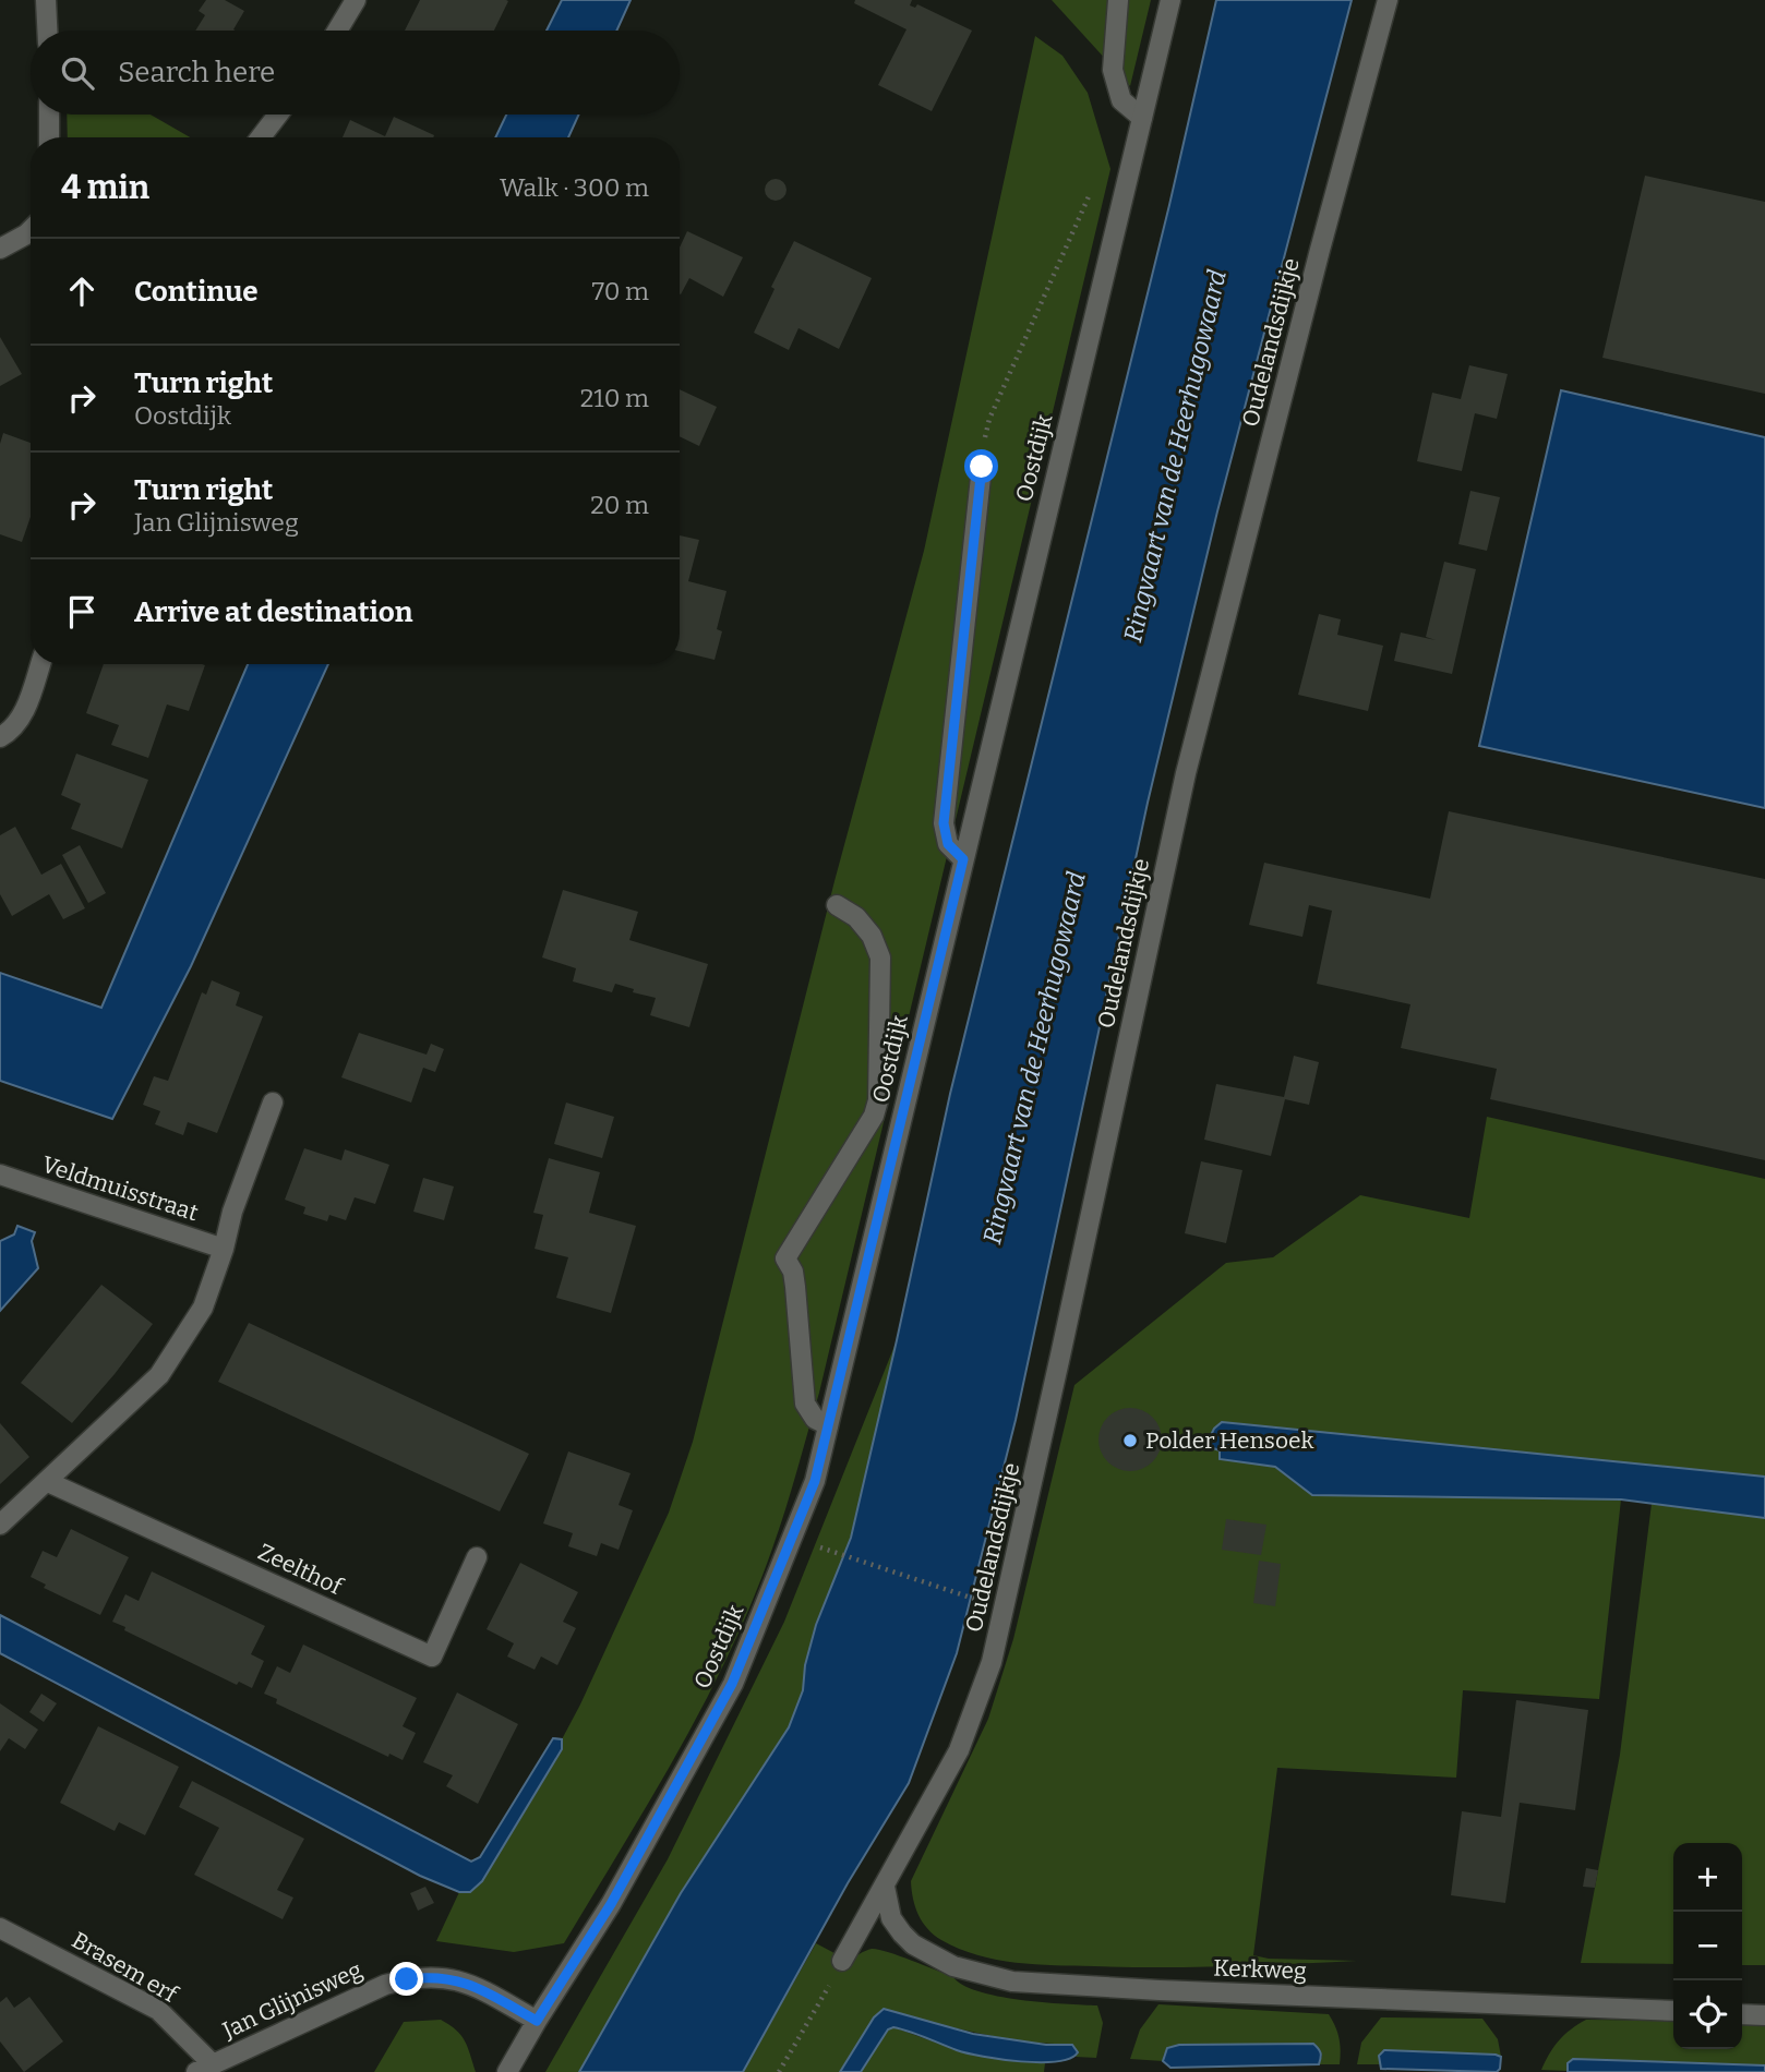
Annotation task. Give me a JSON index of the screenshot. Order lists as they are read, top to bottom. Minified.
{"streets":{"street":["Oudelandsdijkje","Oostdijk","Veldmuisstraat","Zeelthof","Brasem erf","Kerkweg","Jan Glijnisweg"]},"crossings":[["Oudelandsdijkje","Kerkweg"],["Oostdijk","Jan Glijnisweg"],["Brasem erf","Jan Glijnisweg"]],"water":["Ringvaart van de Heerhugowaard"],"places":["Polder Hensoek"],"page":{"search":"Search here","heading":["4 min","Walk · 300 m"],"list":[["Continue","70 m"],["Turn right","Oostdijk","210 m"],["Turn right","Jan Glijnisweg","20 m"],"Arrive at destination"],"map_buttons":["+","−"]}}
